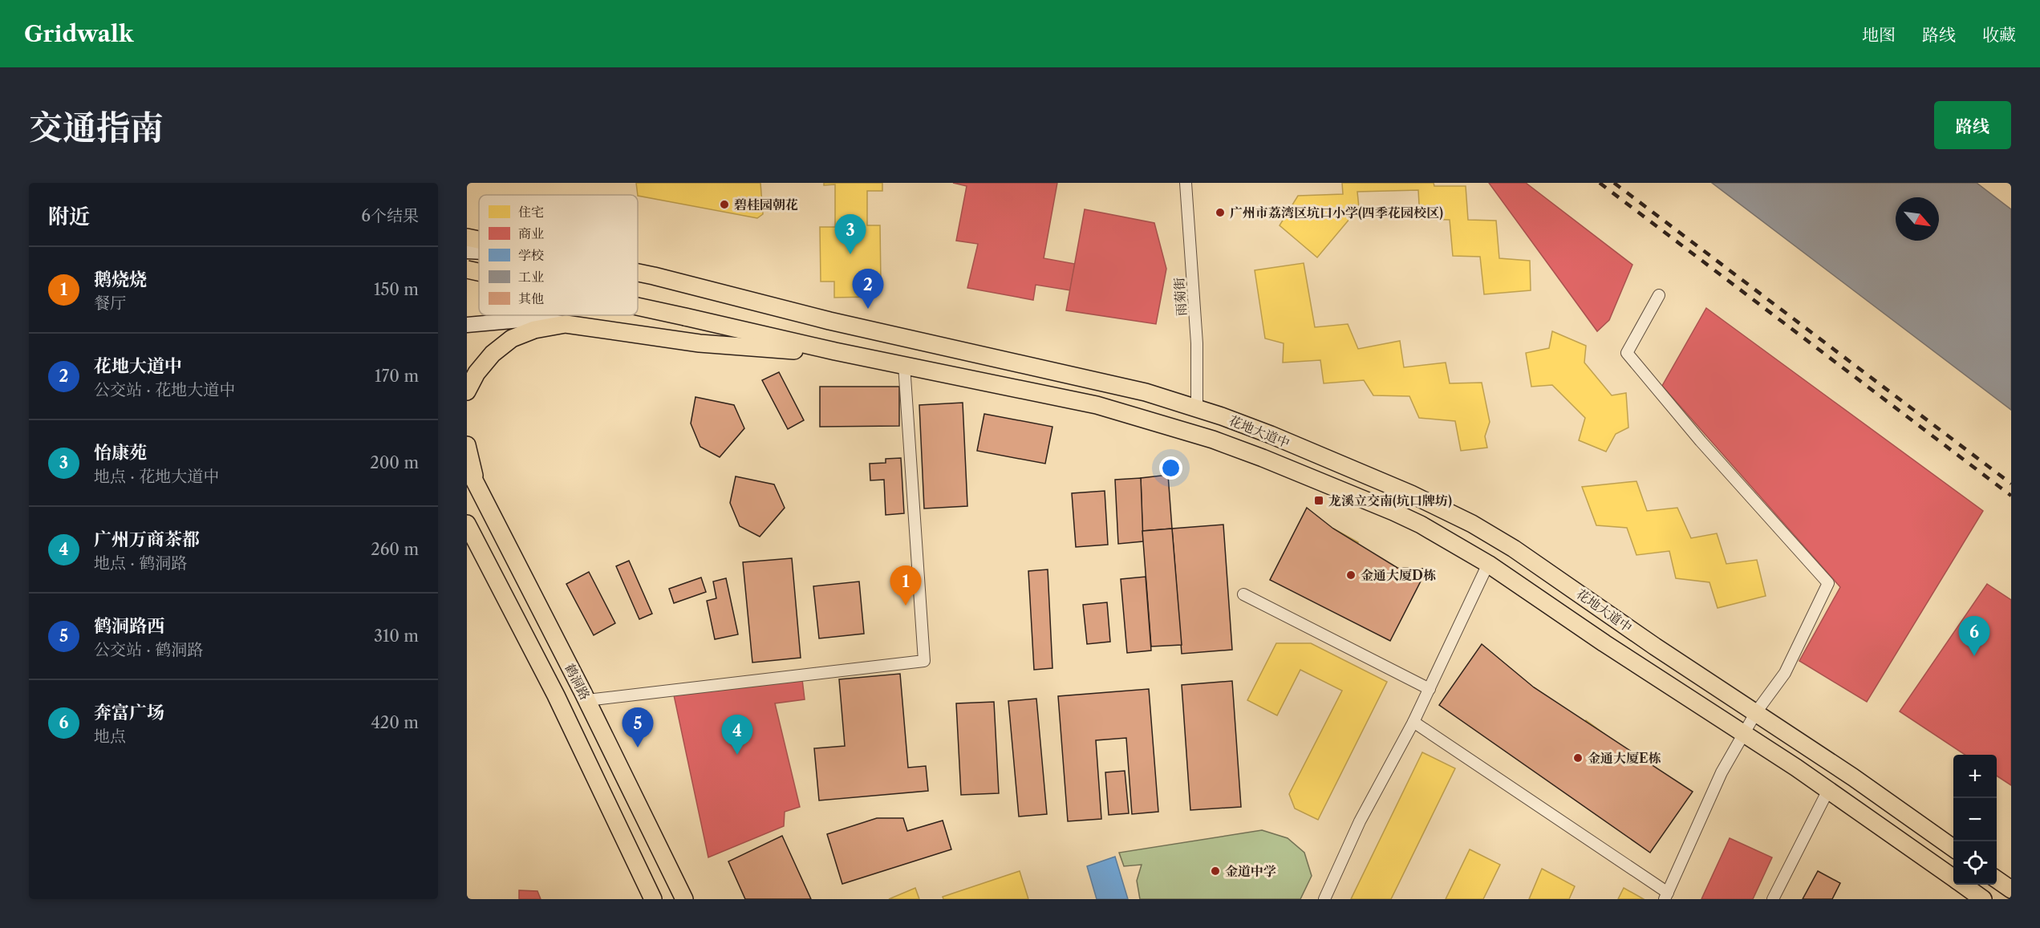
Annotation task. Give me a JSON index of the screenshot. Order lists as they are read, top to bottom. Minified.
{"streets":{"main road":["花地大道中","鹤洞路"],"street":["雨菊街"]},"crossings":[["雨菊街","花地大道中"]],"places":{"other":["碧桂园朝花","广州市荔湾区坑口小学(四季花园校区)","金通大厦D栋","金通大厦E栋","金道中学"],"transit":["龙溪立交南(坑口牌坊)"]},"legend":["住宅","商业","学校","工业","其他"],"north":"bottom right","page":{"header":"Gridwalk","nav":["地图","路线","收藏"],"title":"交通指南","buttons":"路线","heading":["附近","6个结果"],"pins":["3","2","1","6","5","4"],"list":[{"mark":"1","name":"鹅烧烧","note":"餐厅","value":"150 m"},{"mark":"2","name":"花地大道中","note":"公交站 · 花地大道中","value":"170 m"},{"mark":"3","name":"怡康苑","note":"地点 · 花地大道中","value":"200 m"},{"mark":"4","name":"广州万商茶都","note":"地点 · 鹤洞路","value":"260 m"},{"mark":"5","name":"鹤洞路西","note":"公交站 · 鹤洞路","value":"310 m"},{"mark":"6","name":"奔富广场","note":"地点","value":"420 m"}],"map_buttons":["+","−"]}}
